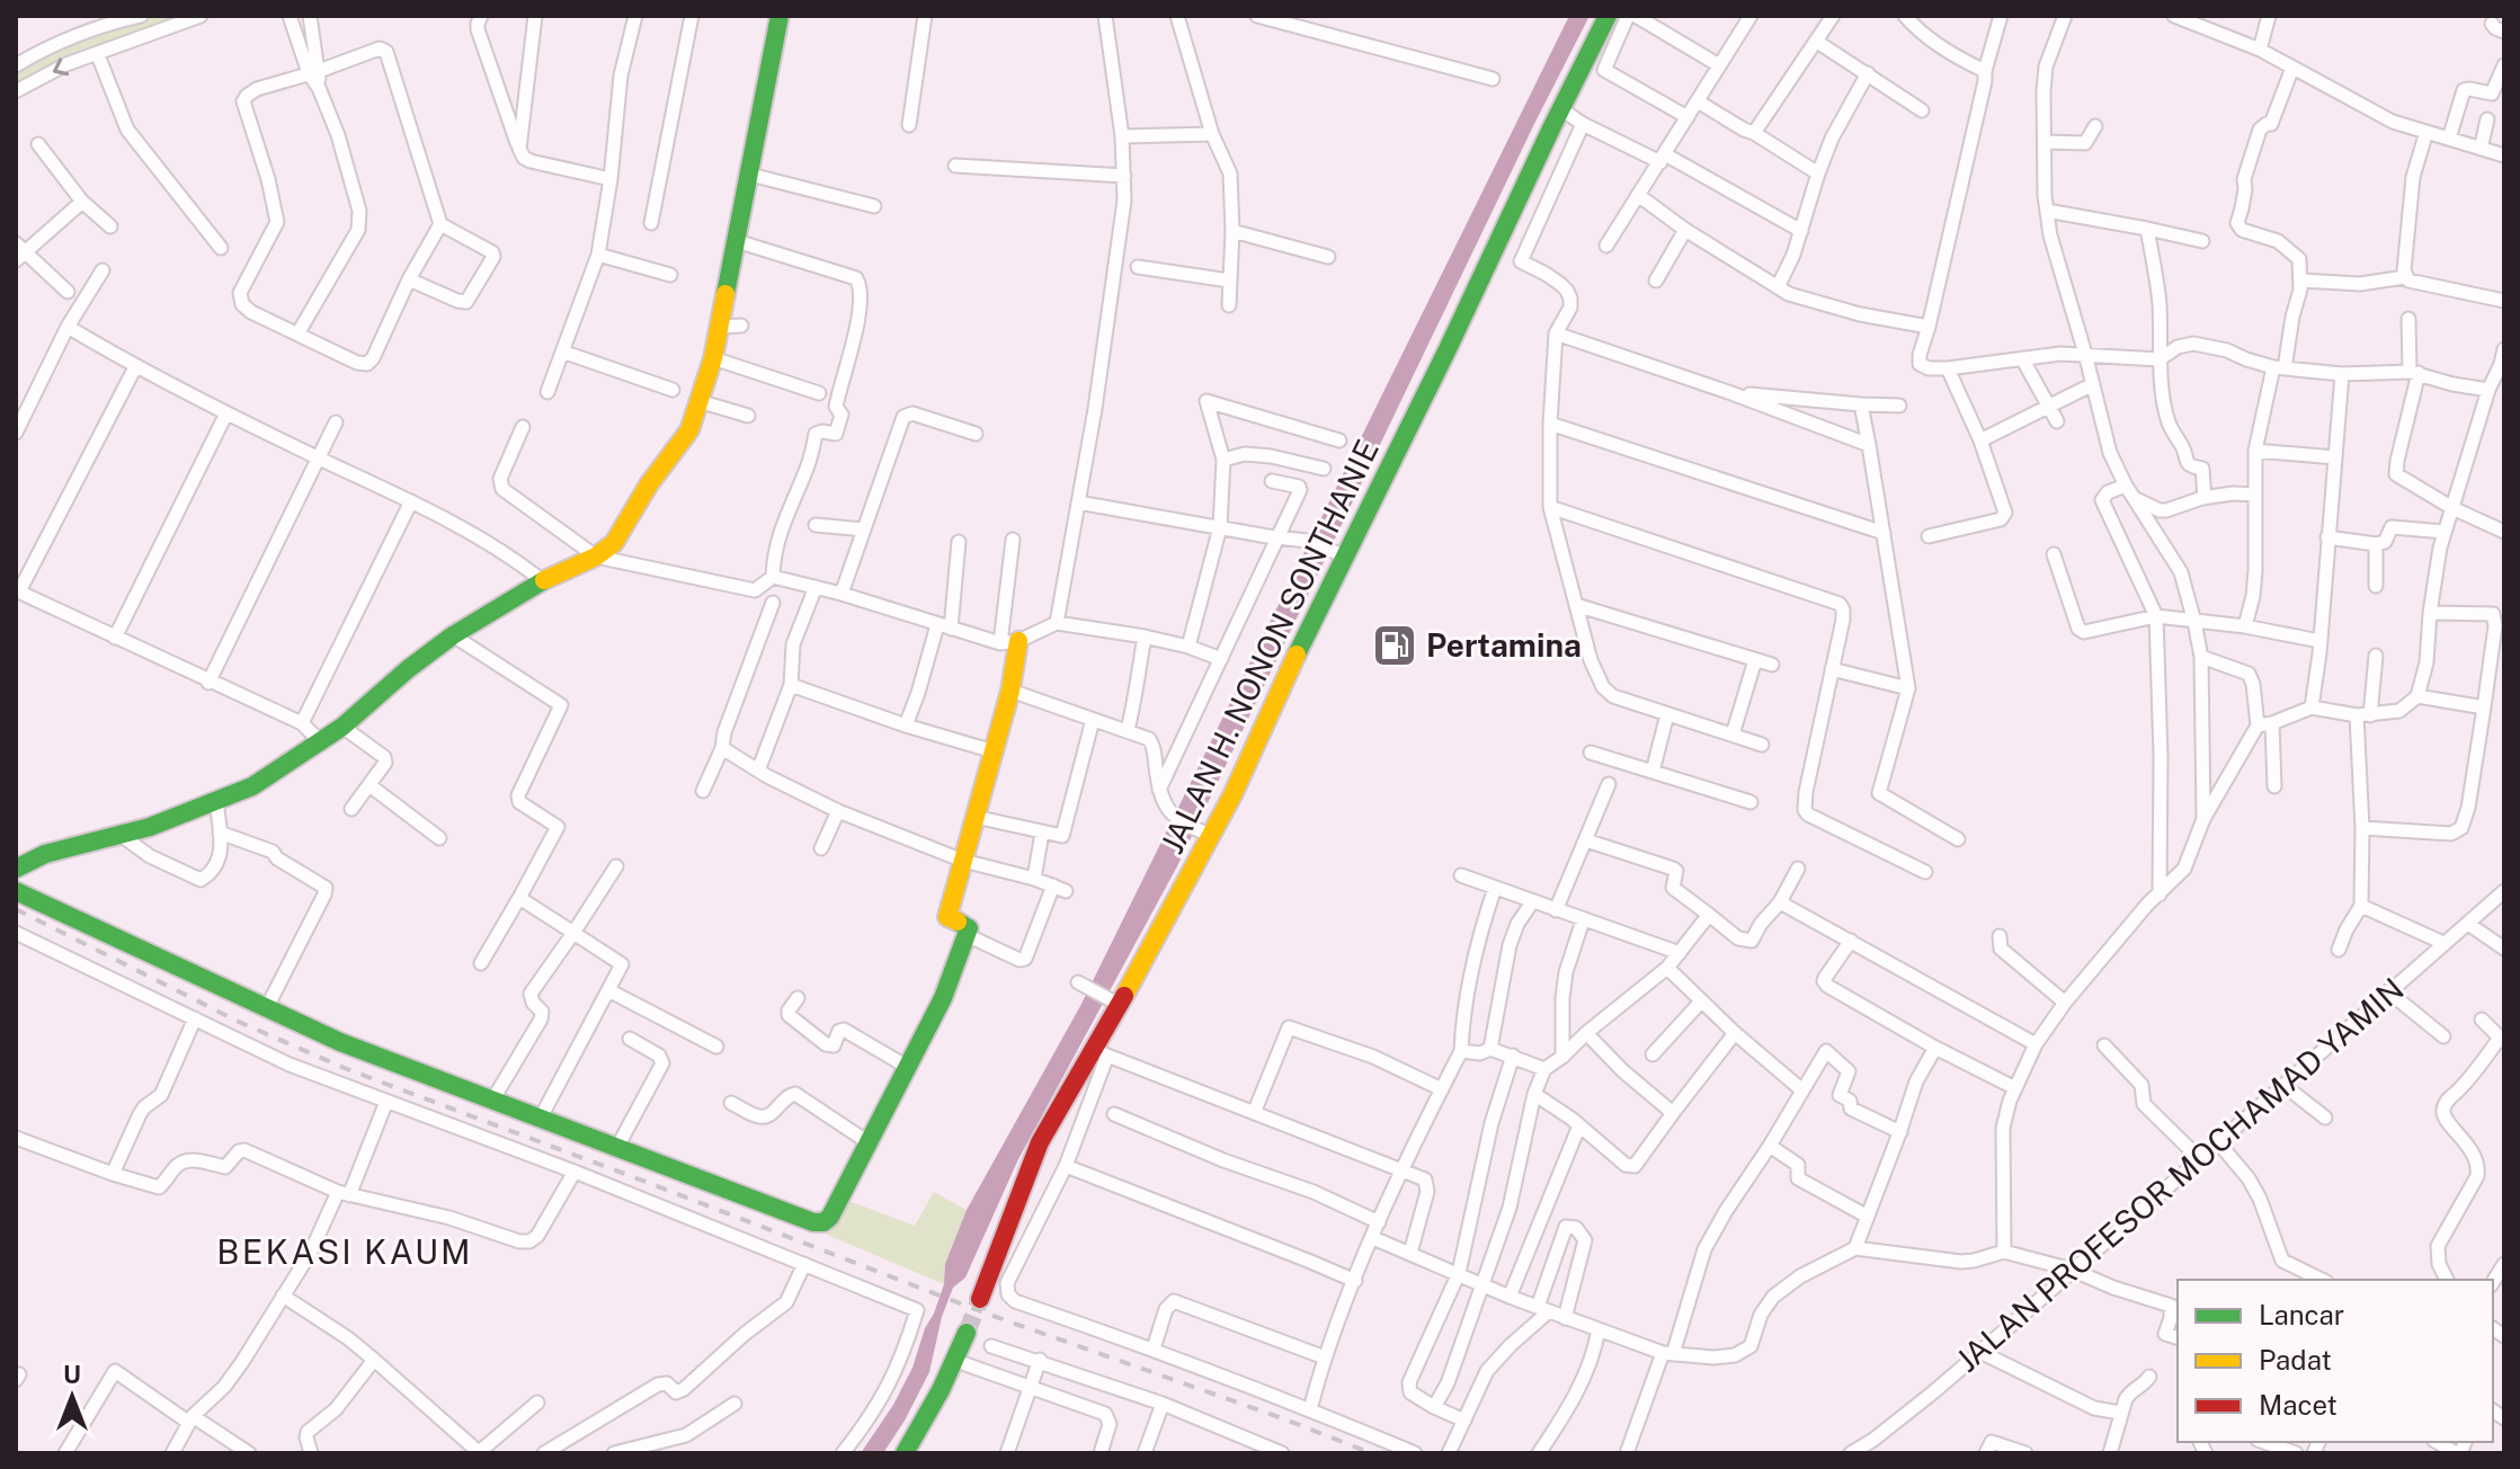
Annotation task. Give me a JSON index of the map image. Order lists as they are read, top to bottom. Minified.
{"streets":{"street":["JALAN H. NONON SONTHANIE","JALAN PROFESOR MOCHAMAD YAMIN"]},"districts":["BEKASI KAUM"],"places":{"fuel station":["Pertamina"]},"legend":["Lancar","Padat","Macet"],"north":"top"}
